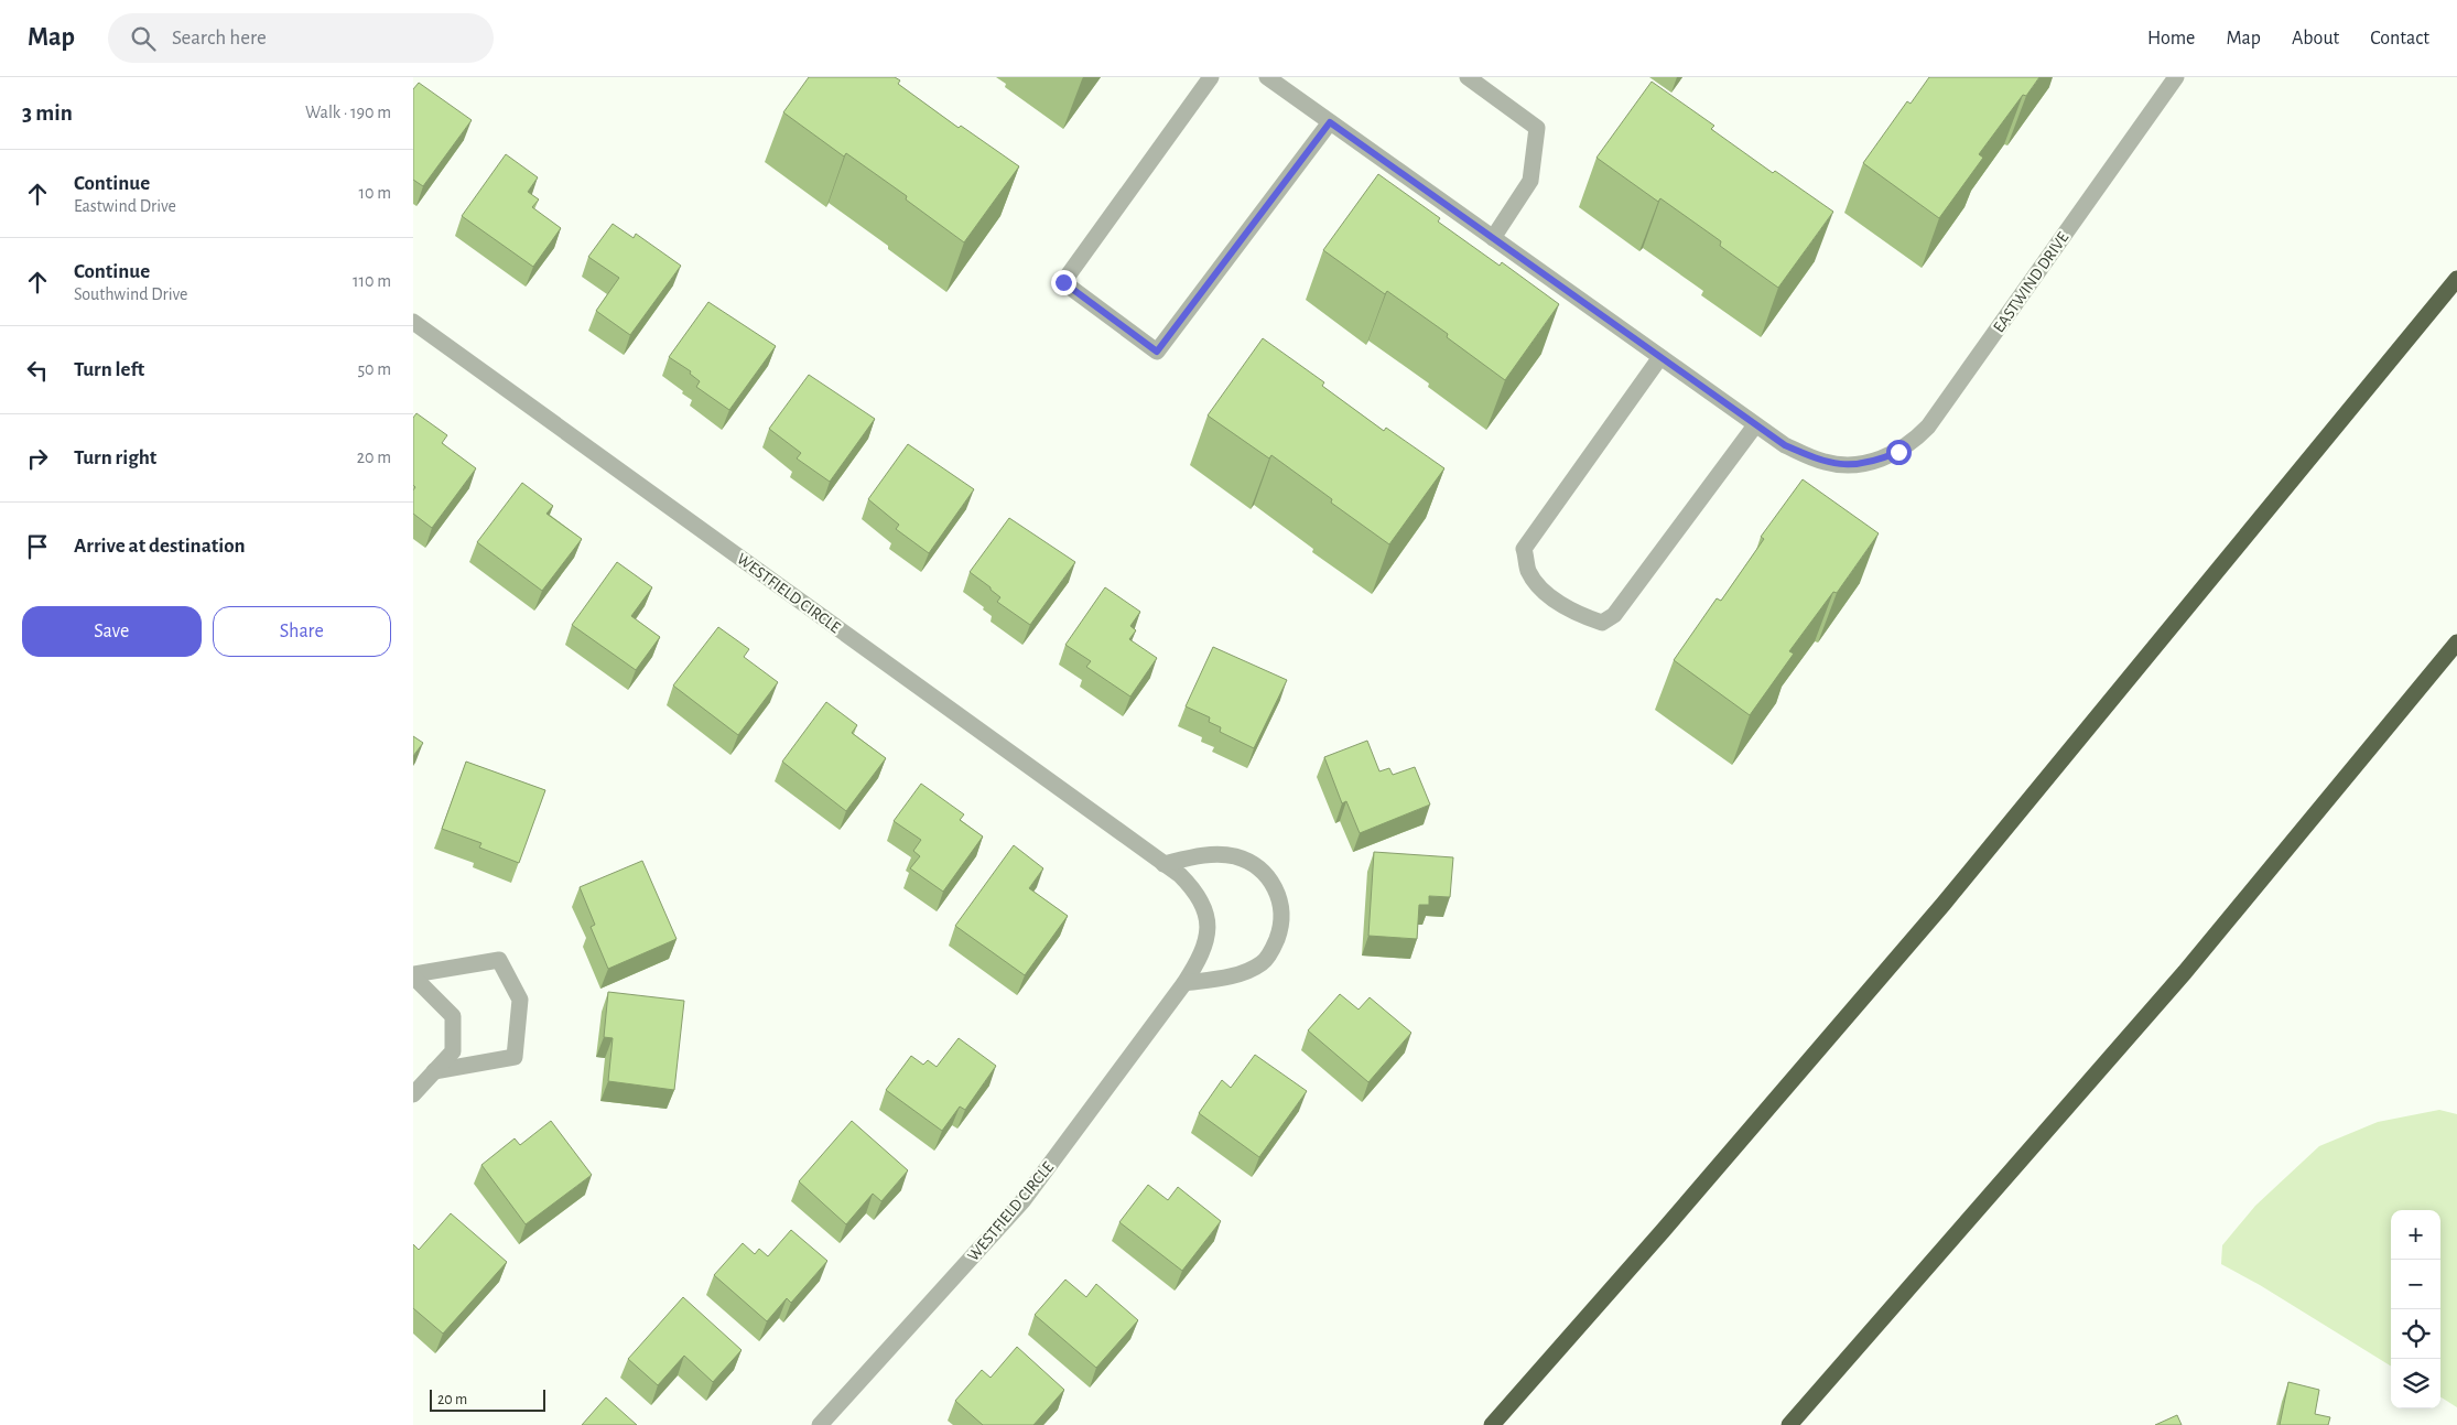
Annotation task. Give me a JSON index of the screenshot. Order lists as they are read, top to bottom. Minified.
{"streets":{"street":["EASTWIND DRIVE","WESTFIELD CIRCLE"]},"scale_bar":"20 m","page":{"header":"Map","search":"Search here","nav":["Home","Map","About","Contact"],"heading":["3 min","Walk · 190 m"],"list":[["Continue","Eastwind Drive","10 m"],["Continue","Southwind Drive","110 m"],["Turn left","50 m"],["Turn right","20 m"],"Arrive at destination"],"buttons":["Save","Share"],"map_buttons":["+","−"],"scale":"20 m"}}
